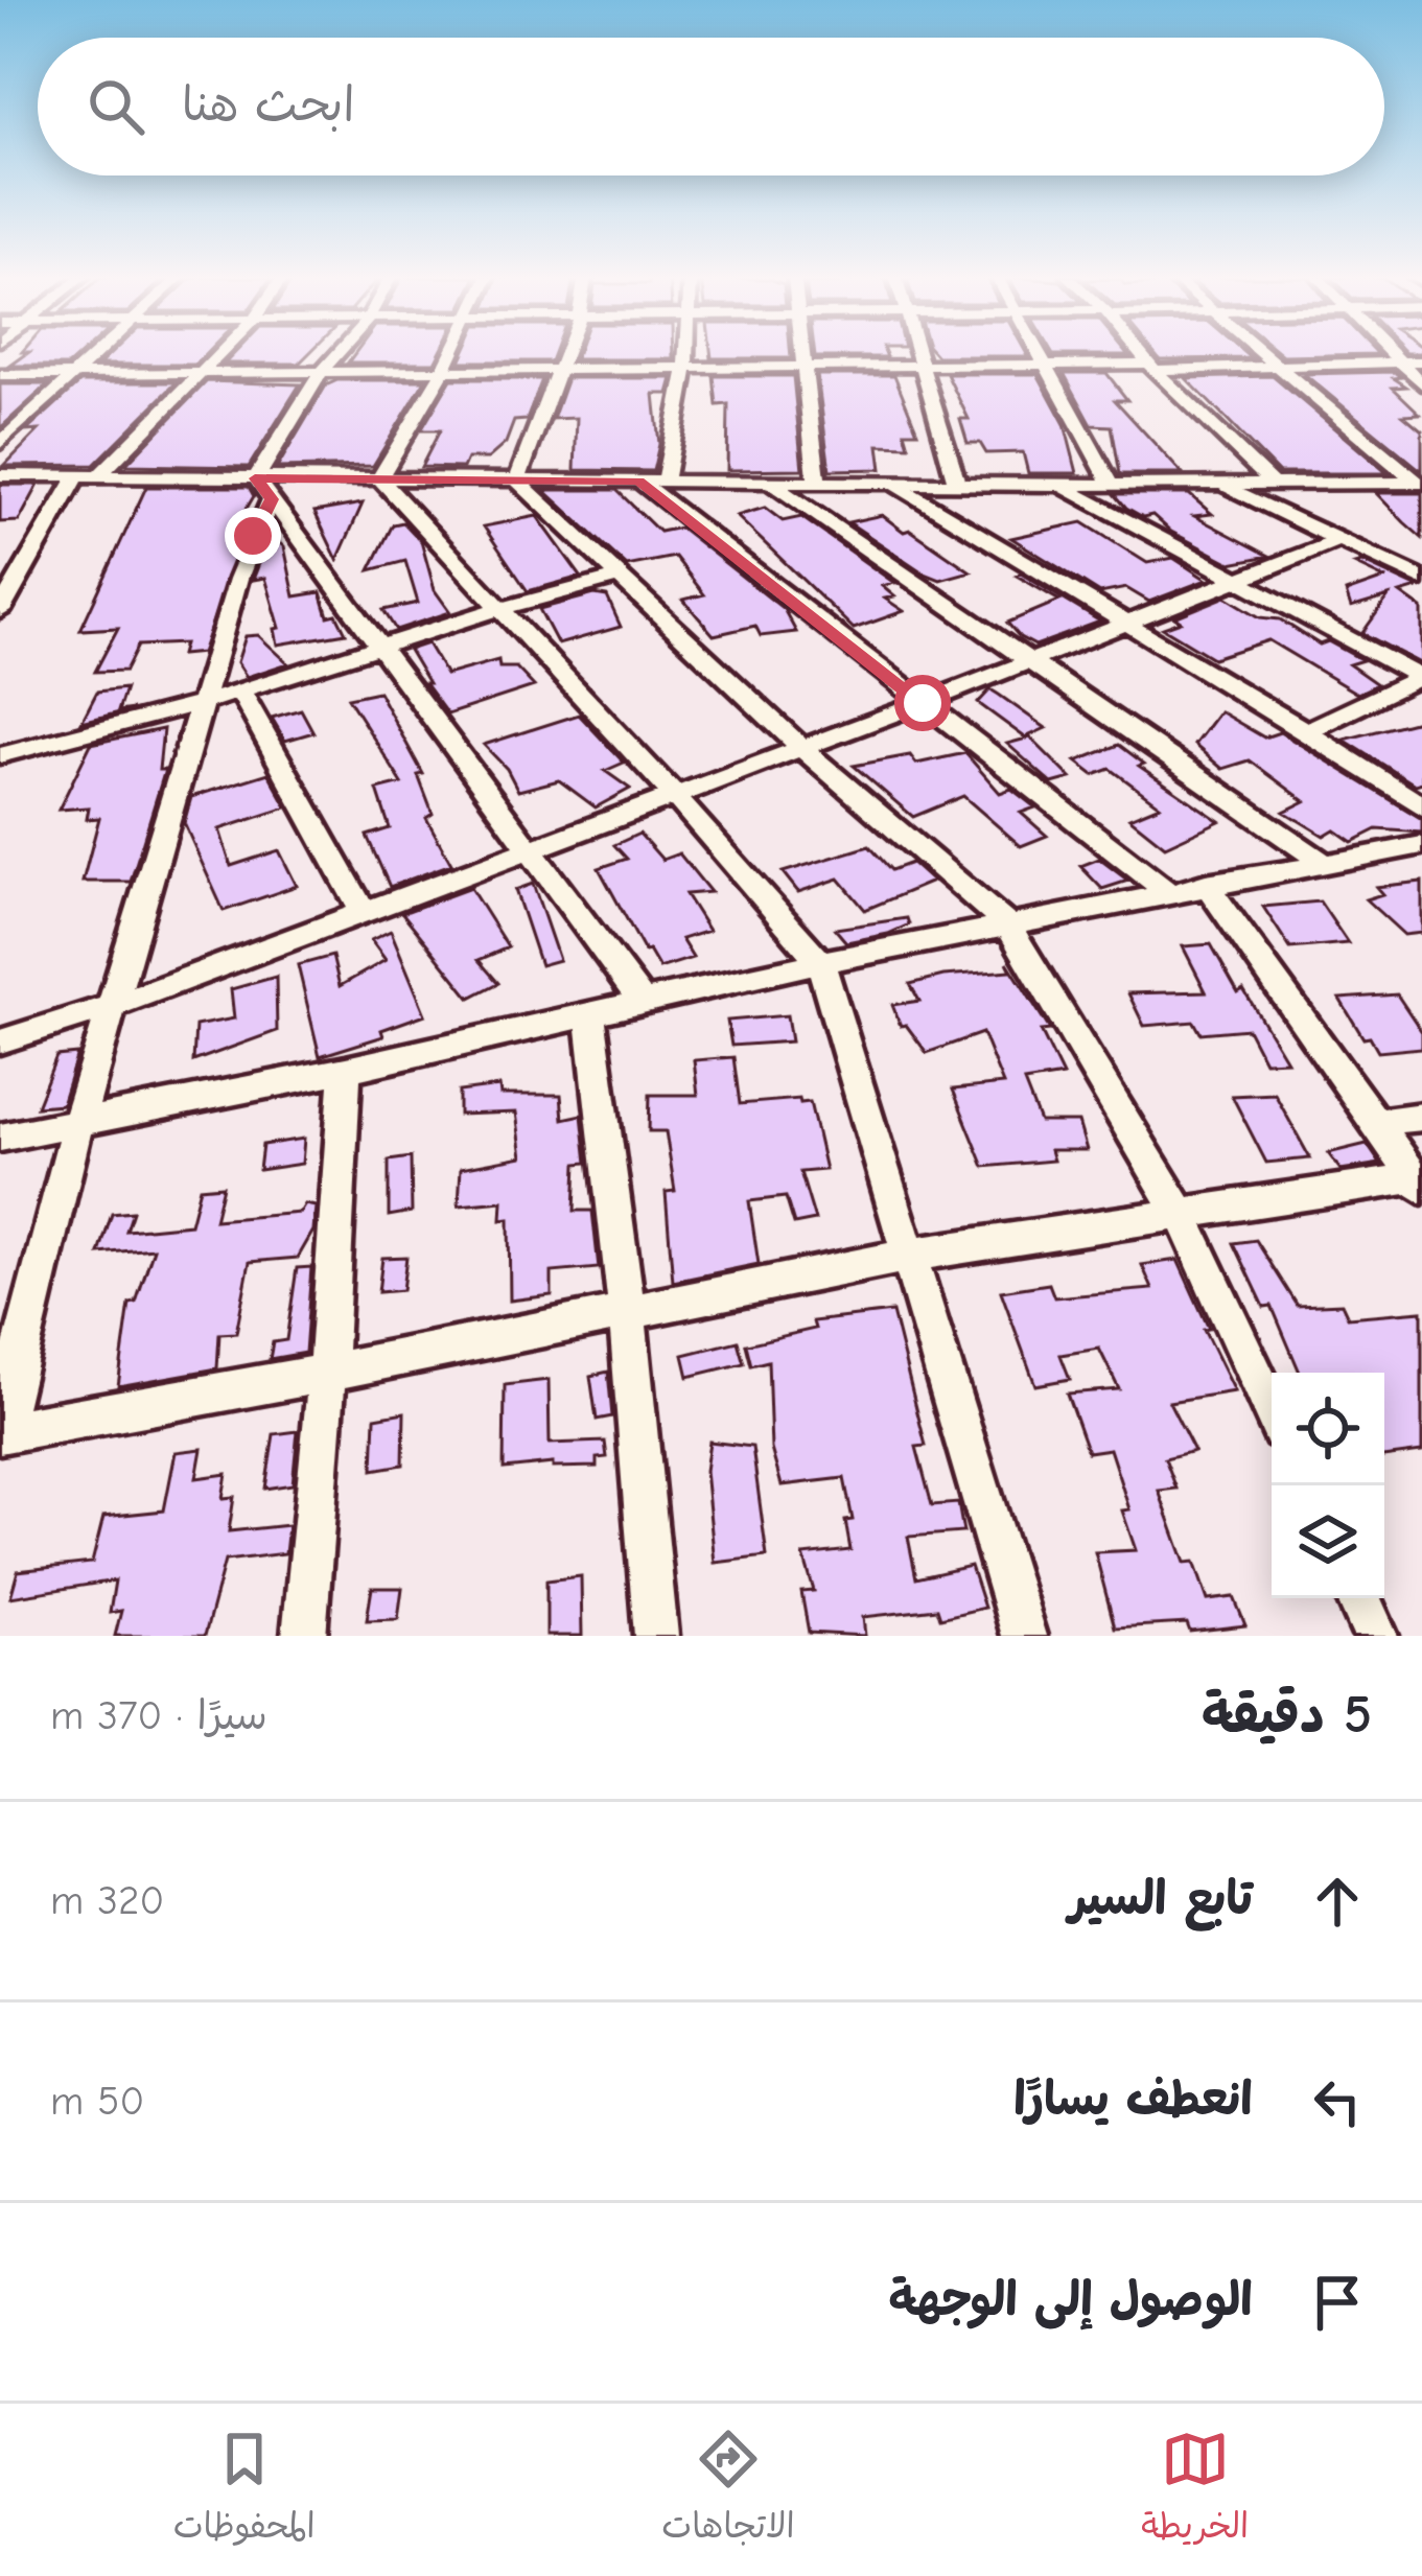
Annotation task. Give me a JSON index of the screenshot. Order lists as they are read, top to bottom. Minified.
{"page":{"search":"ابحث هنا","heading":["5 دقيقة","سيرًا · 370 m"],"list":[["تابع السير","320 m"],["انعطف يسارًا","50 m"],"الوصول إلى الوجهة"],"nav":["الخريطة","الاتجاهات","المحفوظات"]}}
